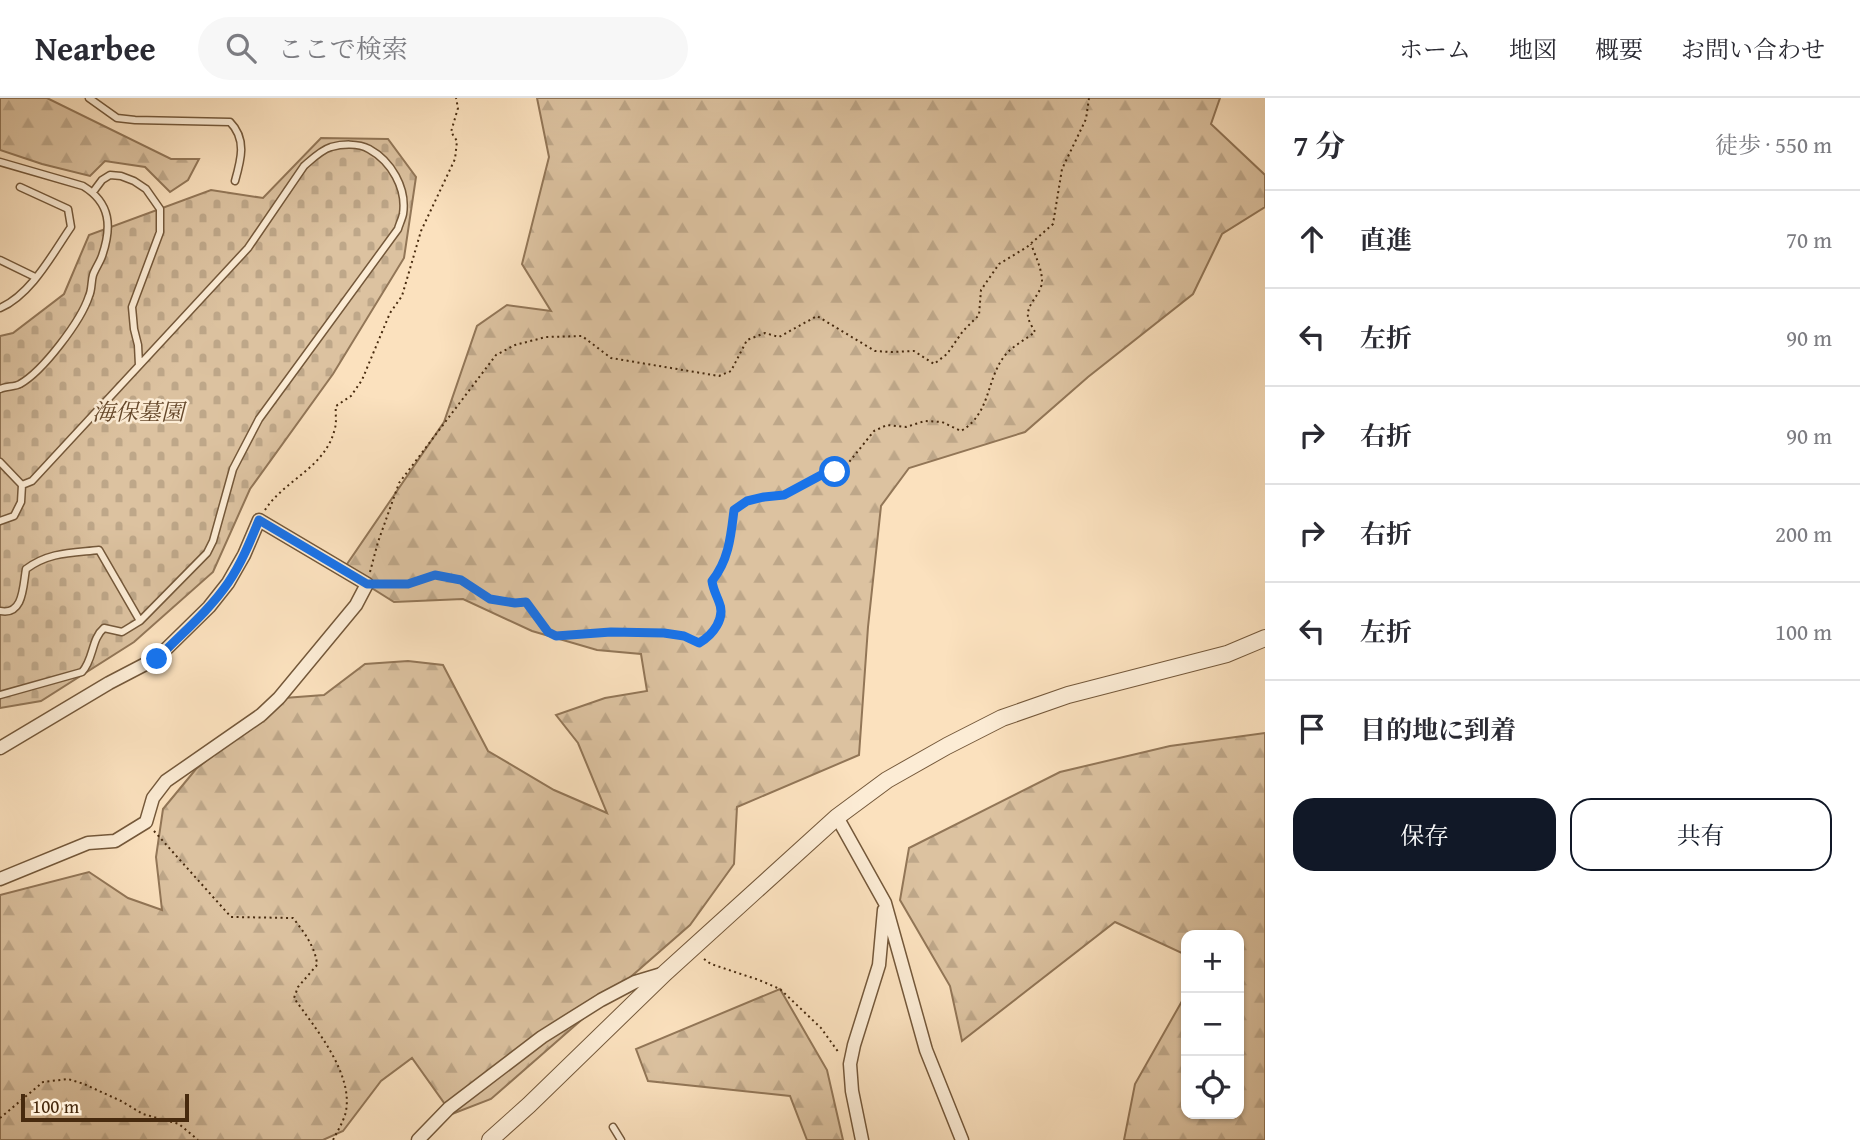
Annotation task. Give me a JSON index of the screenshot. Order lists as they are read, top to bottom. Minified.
{"parks":["海保墓園"],"scale_bar":"100 m","page":{"header":"Nearbee","search":"ここで検索","nav":["ホーム","地図","概要","お問い合わせ"],"heading":["7 分","徒歩 · 550 m"],"list":[["直進","70 m"],["左折","90 m"],["右折","90 m"],["右折","200 m"],["左折","100 m"],"目的地に到着"],"buttons":["保存","共有"],"map_buttons":["+","−"],"scale":"100 m"}}
